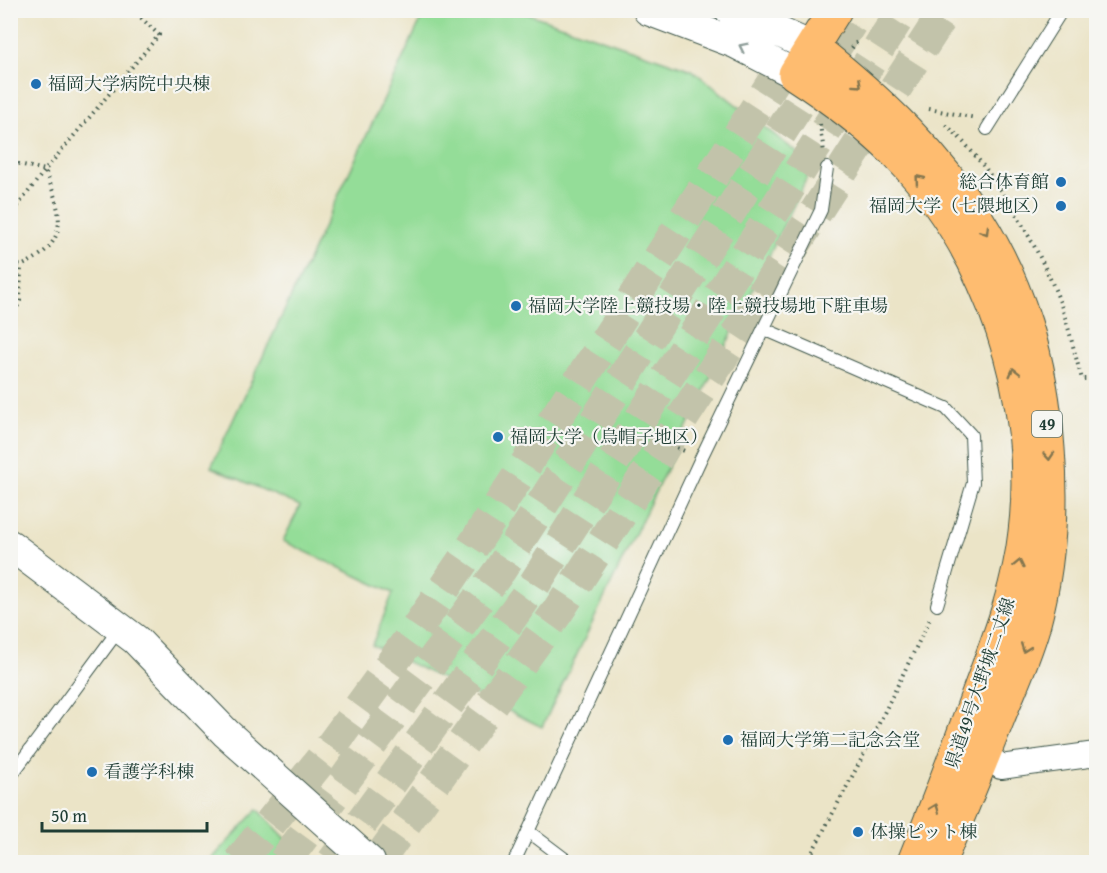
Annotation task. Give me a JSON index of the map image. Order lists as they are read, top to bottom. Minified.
{"streets":{"main road":["49","県道49号大野城二丈線"]},"places":["福岡大学病院中央棟","総合体育館","福岡大学（七隈地区）","福岡大学陸上競技場・陸上競技場地下駐車場","福岡大学（烏帽子地区）","福岡大学第二記念会堂","看護学科棟","体操ピット棟"],"scale_bar":"50 m"}
